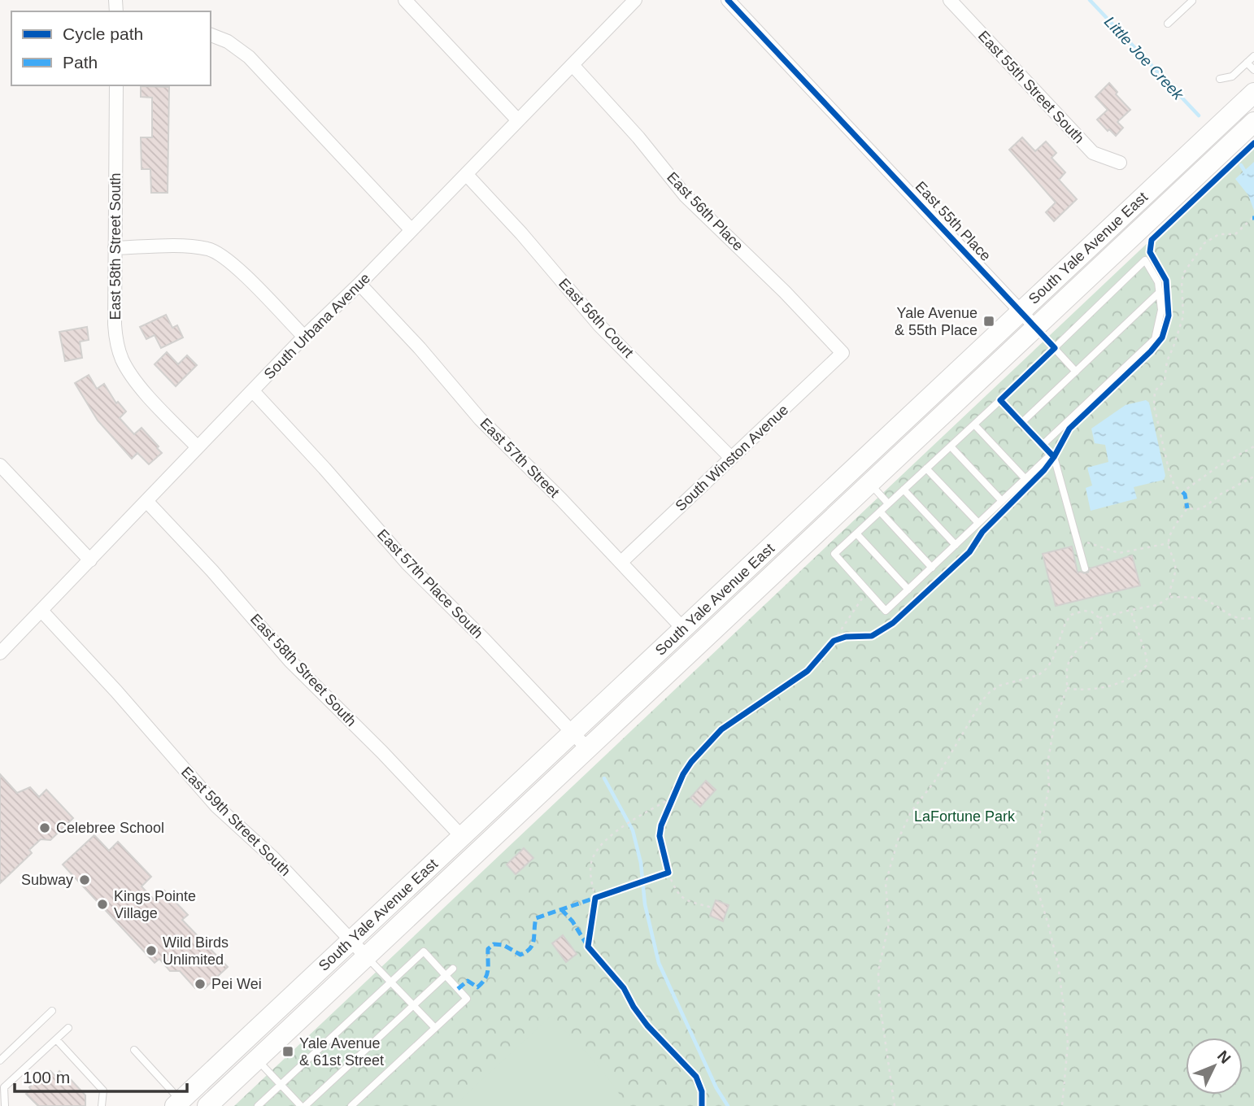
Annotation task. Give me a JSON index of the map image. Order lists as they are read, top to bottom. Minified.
{"streets":{"main road":["South Yale Avenue East"],"street":["East 55th Street South","East 56th Place","East 55th Place","East 58th Street South","East 56th Court","South Urbana Avenue","East 57th Street","South Winston Avenue","East 57th Place South","East 59th Street South"]},"crossings":[["East 56th Place","South Urbana Avenue"],["East 56th Place","South Winston Avenue"],["East 55th Place","South Yale Avenue East"],["East 58th Street South","South Yale Avenue East"],["East 58th Street South","South Urbana Avenue"],["South Yale Avenue East","East 57th Street"],["South Yale Avenue East","East 57th Place South"],["South Yale Avenue East","East 59th Street South"],["East 56th Court","South Urbana Avenue"],["East 56th Court","South Winston Avenue"],["South Urbana Avenue","East 57th Street"],["South Urbana Avenue","East 57th Place South"],["South Urbana Avenue","East 59th Street South"],["East 57th Street","South Winston Avenue"]],"water":["Little Joe Creek"],"parks":["LaFortune Park"],"places":{"transit":["Yale Avenue & 55th Place","Yale Avenue & 61st Street"],"other":["Celebree School","Subway","Kings Pointe Village","Wild Birds Unlimited","Pei Wei"]},"legend":["Cycle path","Path"],"scale_bar":"100 m","north":"top right"}
